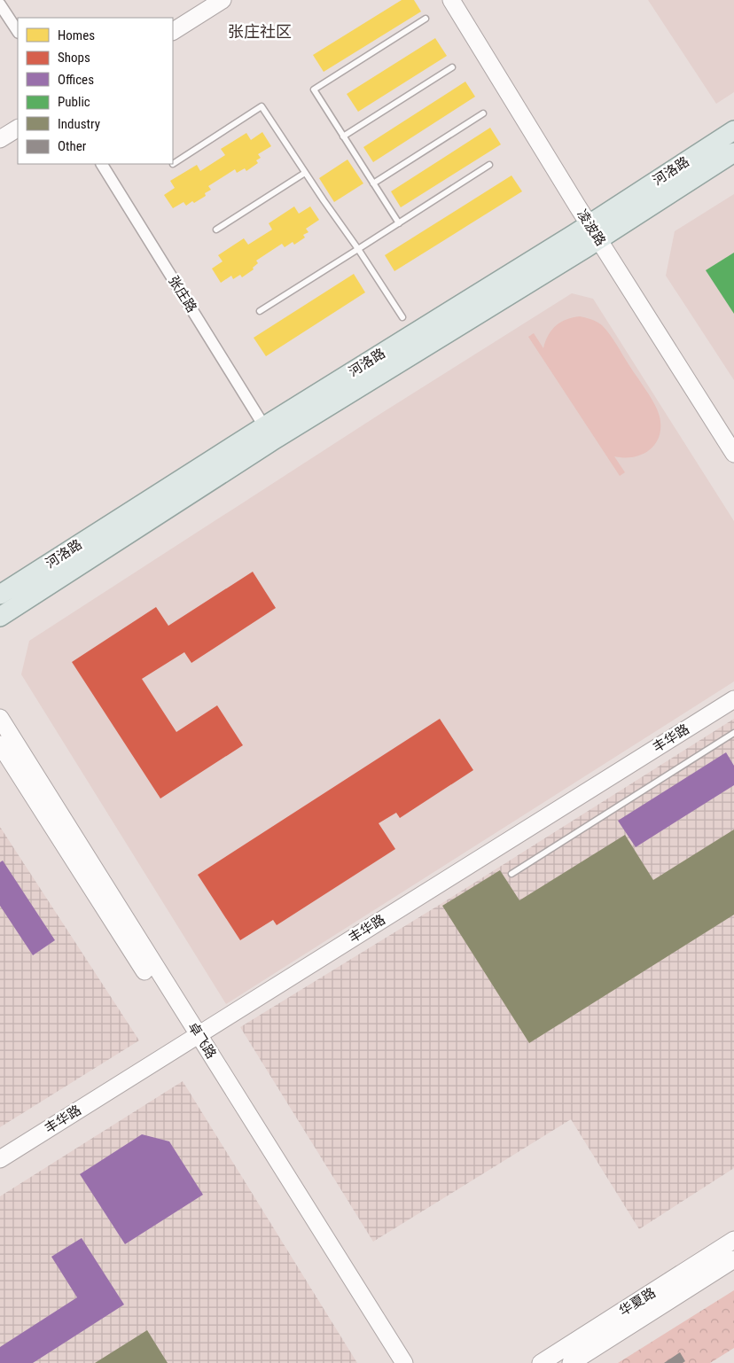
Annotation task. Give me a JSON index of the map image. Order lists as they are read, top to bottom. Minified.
{"streets":{"main road":["河洛路"],"street":["凌波路","张庄路","丰华路","卓飞路","华夏路"]},"crossings":[["河洛路","凌波路"],["河洛路","张庄路"],["丰华路","卓飞路"]],"districts":["张庄社区"],"legend":["Homes","Shops","Offices","Public","Industry","Other"]}
